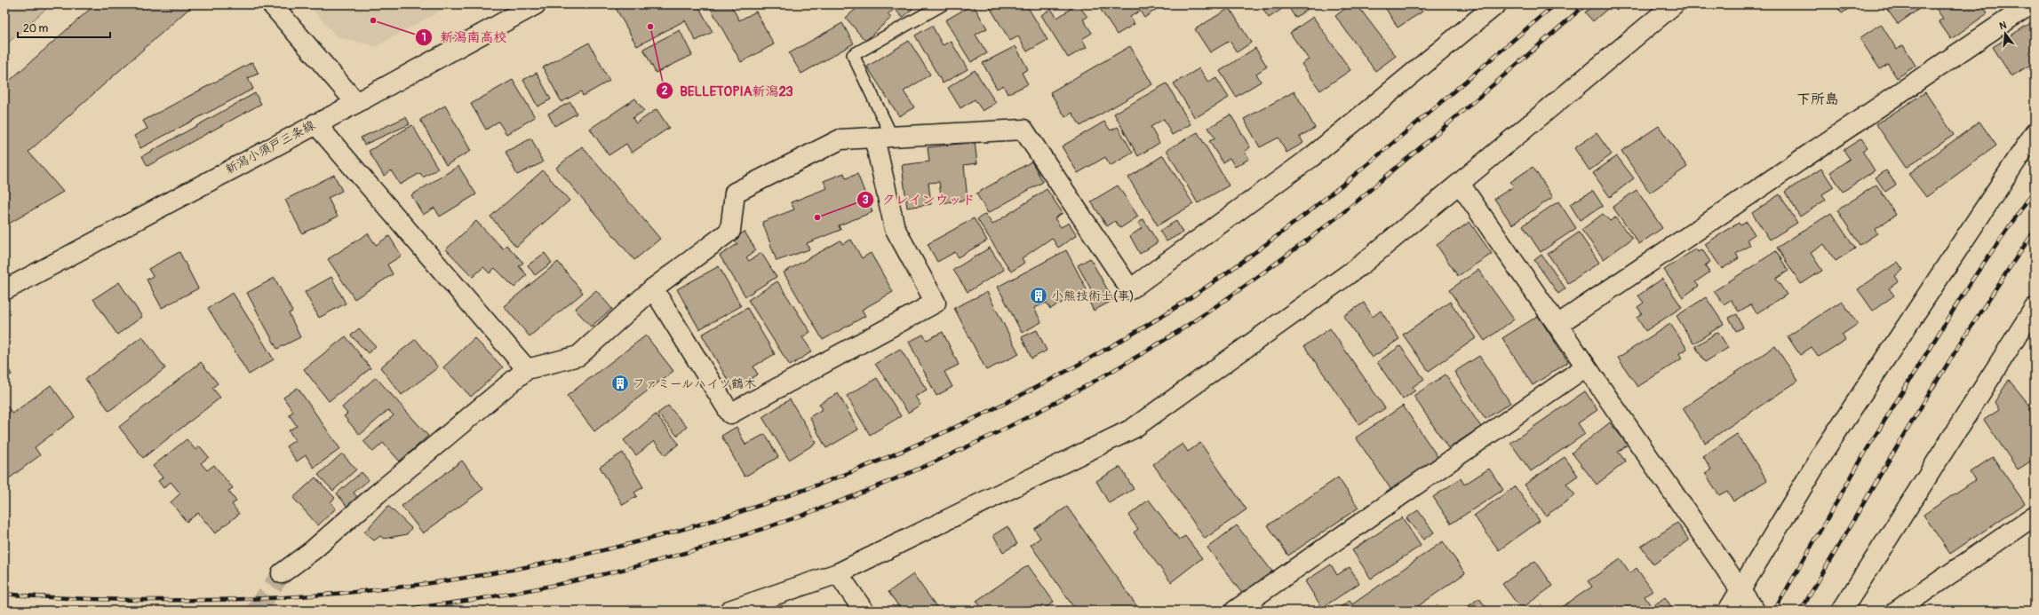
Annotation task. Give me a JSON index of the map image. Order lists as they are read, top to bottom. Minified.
{"streets":{"street":["新潟小須戸三条線"]},"districts":["下所島"],"places":{"other":["新潟南高校","BELLETOPIA新潟23","クレインウッド"],"building":["小熊技術士(事)","ファミールハイツ鶴木"]},"scale_bar":"20 m","north":"top"}
